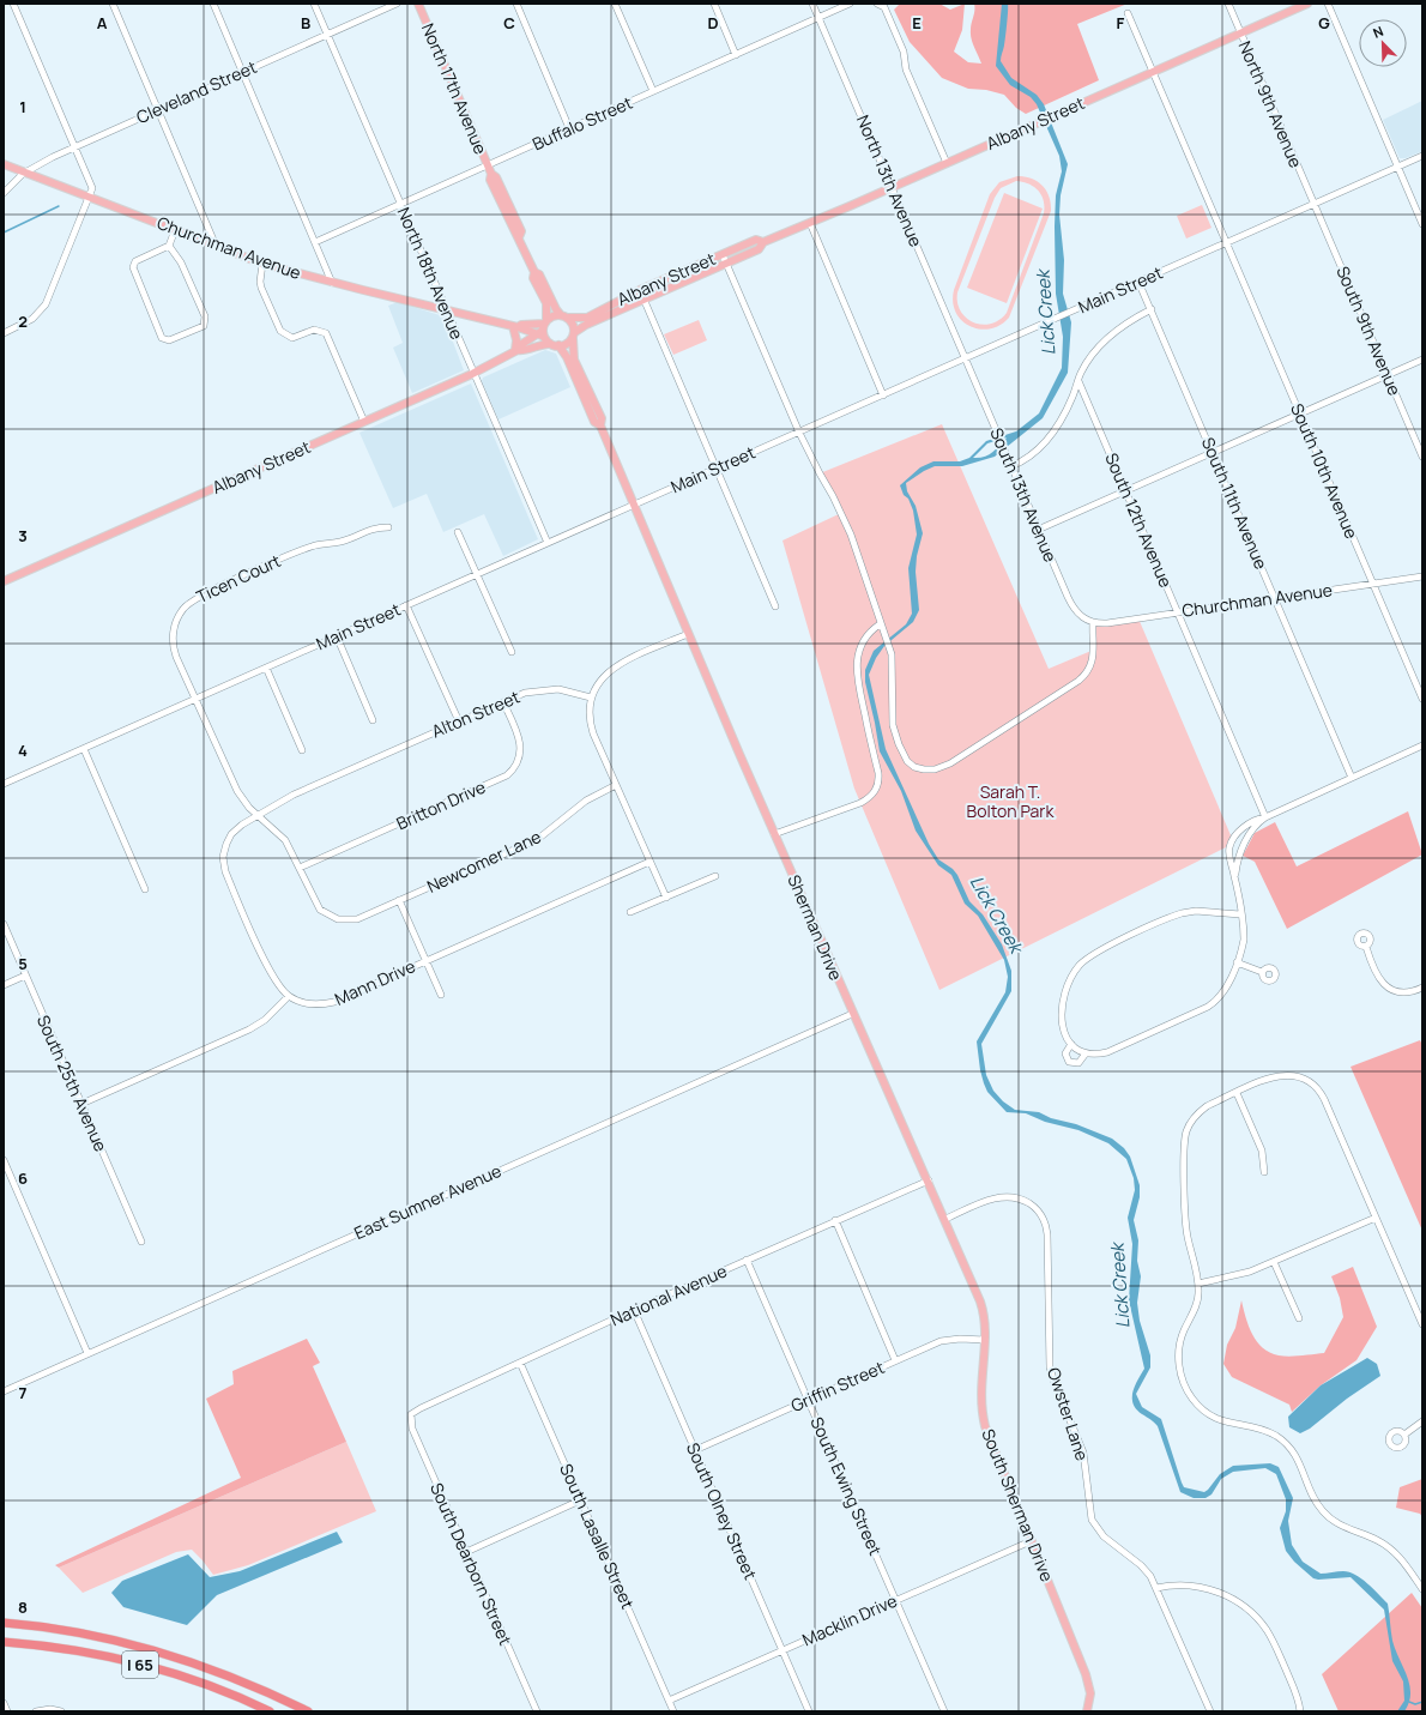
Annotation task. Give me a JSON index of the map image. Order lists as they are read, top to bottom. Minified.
{"streets":{"highway":["I 65"],"main road":["North 17th Avenue","Albany Street","Churchman Avenue","Sherman Drive","South Sherman Drive"],"street":["Cleveland Street","North 9th Avenue","Buffalo Street","North 13th Avenue","North 18th Avenue","Main Street","South 9th Avenue","South 10th Avenue","South 13th Avenue","South 11th Avenue","South 12th Avenue","Ticen Court","Alton Street","Britton Drive","Newcomer Lane","Mann Drive","South 25th Avenue","East Sumner Avenue","National Avenue","Griffin Street","Owster Lane","South Ewing Street","South Olney Street","South Lasalle Street","South Dearborn Street","Macklin Drive"]},"crossings":[["North 17th Avenue","Buffalo Street"],["North 17th Avenue","Albany Street"],["North 17th Avenue","Churchman Avenue"],["Cleveland Street","Churchman Avenue"],["Cleveland Street","North 18th Avenue"],["North 9th Avenue","Albany Street"],["North 9th Avenue","Main Street"],["North 9th Avenue","South 9th Avenue"],["Buffalo Street","North 13th Avenue"],["Buffalo Street","North 18th Avenue"],["Albany Street","North 13th Avenue"],["Albany Street","Churchman Avenue"],["Albany Street","North 18th Avenue"],["Albany Street","South 10th Avenue"],["North 13th Avenue","Main Street"],["North 13th Avenue","South 13th Avenue"],["Churchman Avenue","North 18th Avenue"],["Churchman Avenue","South 10th Avenue"],["Churchman Avenue","South 13th Avenue"],["Churchman Avenue","South 11th Avenue"],["Churchman Avenue","South 12th Avenue"],["North 18th Avenue","Main Street"],["Main Street","South 9th Avenue"],["Main Street","South 10th Avenue"],["Main Street","South 13th Avenue"],["Main Street","South 11th Avenue"],["Main Street","Ticen Court"],["Main Street","Sherman Drive"],["Ticen Court","Alton Street"],["Ticen Court","Britton Drive"],["Ticen Court","Newcomer Lane"],["Alton Street","Britton Drive"],["Alton Street","Mann Drive"],["Sherman Drive","East Sumner Avenue"],["Sherman Drive","National Avenue"],["Sherman Drive","Owster Lane"],["Sherman Drive","South Sherman Drive"],["National Avenue","South Ewing Street"],["National Avenue","South Olney Street"],["National Avenue","South Lasalle Street"],["National Avenue","South Dearborn Street"],["Griffin Street","South Ewing Street"],["Griffin Street","South Sherman Drive"],["Griffin Street","South Olney Street"],["Owster Lane","South Sherman Drive"],["South Ewing Street","Macklin Drive"],["South Sherman Drive","Macklin Drive"],["South Olney Street","Macklin Drive"],["South Lasalle Street","Macklin Drive"]],"water":["Lick Creek"],"parks":["Sarah T. Bolton Park"],"north":"top left","grid":{"columns":["A","B","C","D","E","F","G"],"rows":["1","2","3","4","5","6","7","8"]}}
